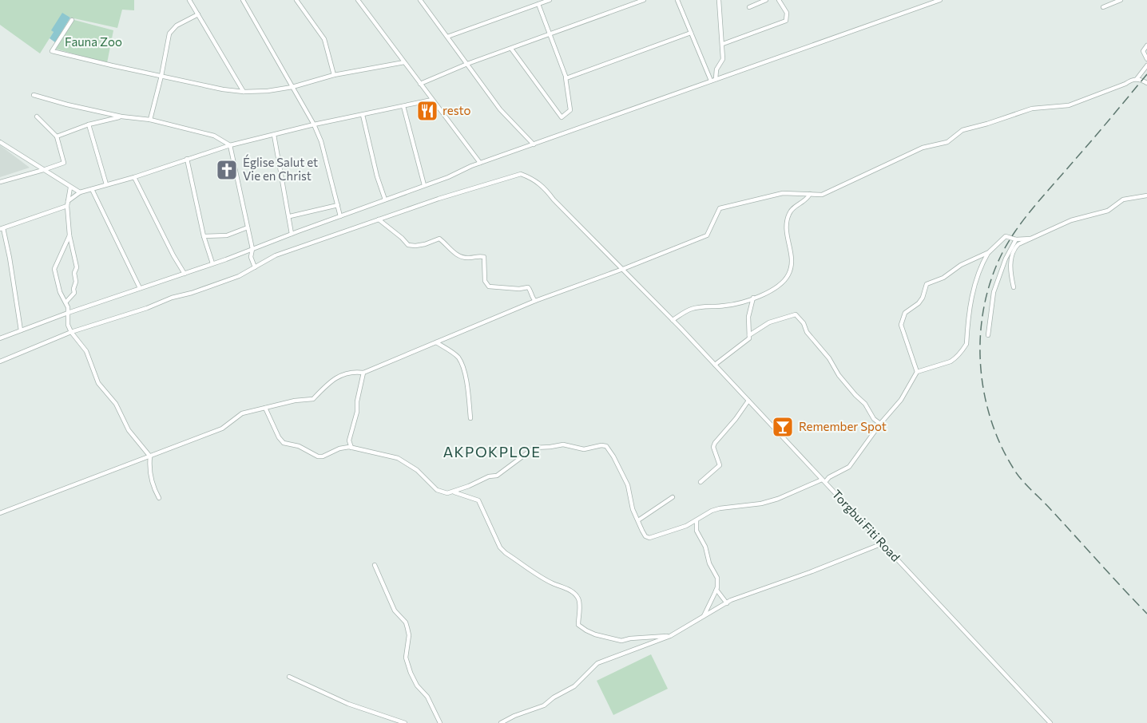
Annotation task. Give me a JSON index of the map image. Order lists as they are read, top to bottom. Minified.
{"streets":{"street":["Torgbui Fiti Road"]},"districts":["AKPOKPLOE"],"parks":["Fauna Zoo"],"places":{"restaurant":["resto"],"church":["Église Salut et Vie en Christ"],"bar":["Remember Spot"]}}
